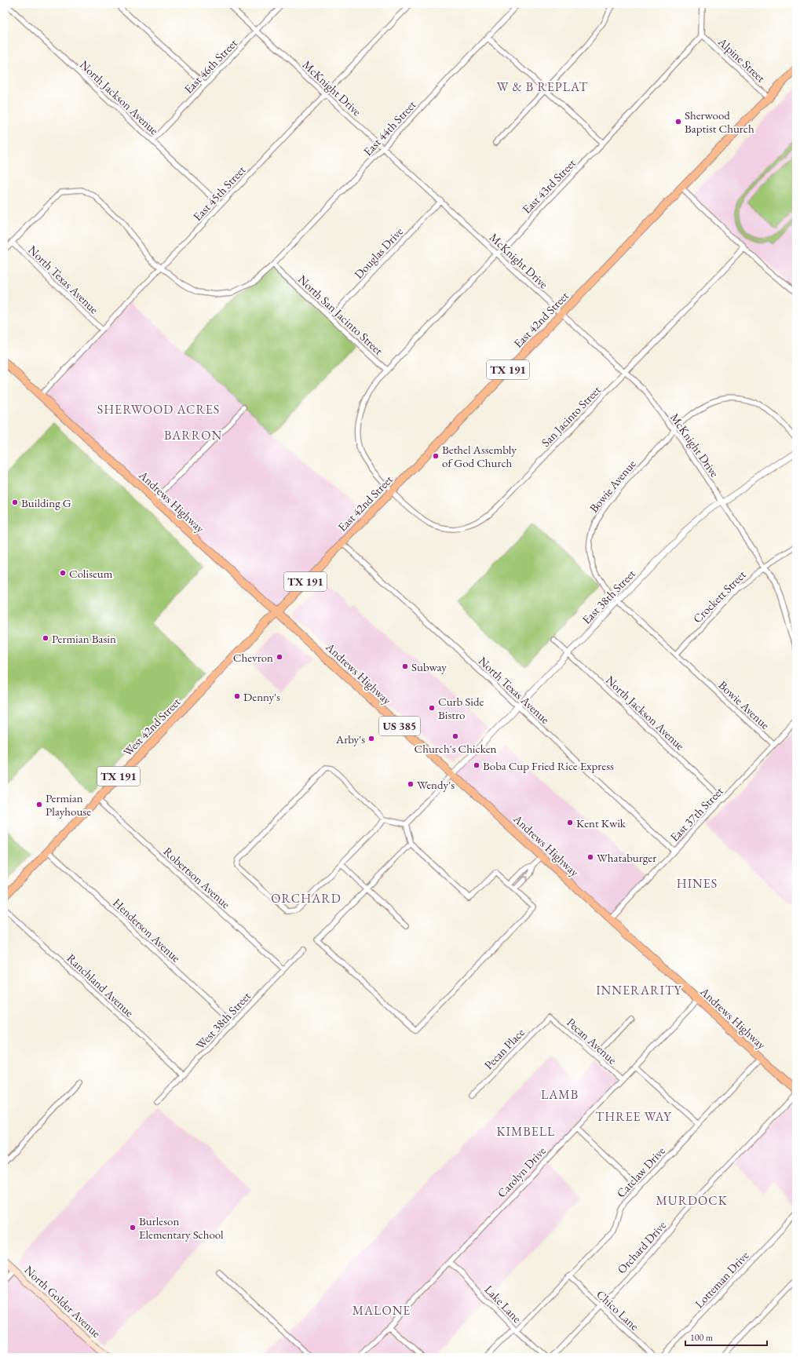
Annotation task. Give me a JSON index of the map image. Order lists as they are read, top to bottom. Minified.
{"streets":{"main road":["East 42nd Street","TX 191","Andrews Highway","US 385","West 42nd Street","North Golder Avenue"],"street":["Alpine Street","East 46th Street","McKnight Drive","North Jackson Avenue","East 44th Street","East 43rd Street","East 45th Street","Douglas Drive","North Texas Avenue","North San Jacinto Street","San Jacinto Street","Bowie Avenue","East 38th Street","Crockett Street","East 37th Street","Robertson Avenue","Henderson Avenue","Ranchland Avenue","West 38th Street","Pecan Avenue","Pecan Place","Carolyn Drive","Catclaw Drive","Orchard Drive","Lotteman Drive","Lake Lane","Chico Lane"]},"crossings":[["Alpine Street","East 43rd Street"],["Alpine Street","East 42nd Street"],["East 46th Street","McKnight Drive"],["East 46th Street","North Jackson Avenue"],["McKnight Drive","East 44th Street"],["McKnight Drive","East 43rd Street"],["McKnight Drive","East 45th Street"],["McKnight Drive","Douglas Drive"],["McKnight Drive","East 42nd Street"],["McKnight Drive","San Jacinto Street"],["McKnight Drive","Bowie Avenue"],["McKnight Drive","East 38th Street"],["McKnight Drive","Crockett Street"],["North Jackson Avenue","East 45th Street"],["North Jackson Avenue","East 38th Street"],["North Jackson Avenue","East 37th Street"],["East 44th Street","North San Jacinto Street"],["East 43rd Street","North San Jacinto Street"],["East 45th Street","North Texas Avenue"],["East 45th Street","Andrews Highway"],["Douglas Drive","North San Jacinto Street"],["North Texas Avenue","East 42nd Street"],["North Texas Avenue","East 38th Street"],["North Texas Avenue","East 37th Street"],["North San Jacinto Street","East 42nd Street"],["North San Jacinto Street","San Jacinto Street"],["East 42nd Street","San Jacinto Street"],["East 42nd Street","Andrews Highway"],["East 42nd Street","West 42nd Street"],["Bowie Avenue","East 38th Street"],["Bowie Avenue","Crockett Street"],["Bowie Avenue","East 37th Street"],["Andrews Highway","East 38th Street"],["Andrews Highway","West 42nd Street"],["Andrews Highway","East 37th Street"],["Andrews Highway","Carolyn Drive"],["Andrews Highway","Catclaw Drive"],["West 42nd Street","Robertson Avenue"],["West 42nd Street","Henderson Avenue"],["Robertson Avenue","West 38th Street"],["Henderson Avenue","West 38th Street"],["Ranchland Avenue","West 38th Street"],["Pecan Avenue","Pecan Place"],["Pecan Avenue","Carolyn Drive"],["Carolyn Drive","Lake Lane"],["Catclaw Drive","Lake Lane"],["Catclaw Drive","Chico Lane"],["Orchard Drive","Chico Lane"]],"districts":["W & B REPLAT","SHERWOOD ACRES","BARRON","HINES","ORCHARD","INNERARITY","LAMB","THREE WAY","KIMBELL","MURDOCK","MALONE"],"places":["Sherwood Baptist Church","Bethel Assembly of God Church","Building G","Coliseum","Permian Basin","Chevron","Subway","Denny's","Curb Side Bistro","Church's Chicken","Arby's","Boba Cup Fried Rice Express","Wendy's","Permian Playhouse","Kent Kwik","Whataburger","Burleson Elementary School"],"scale_bar":"100 m"}
